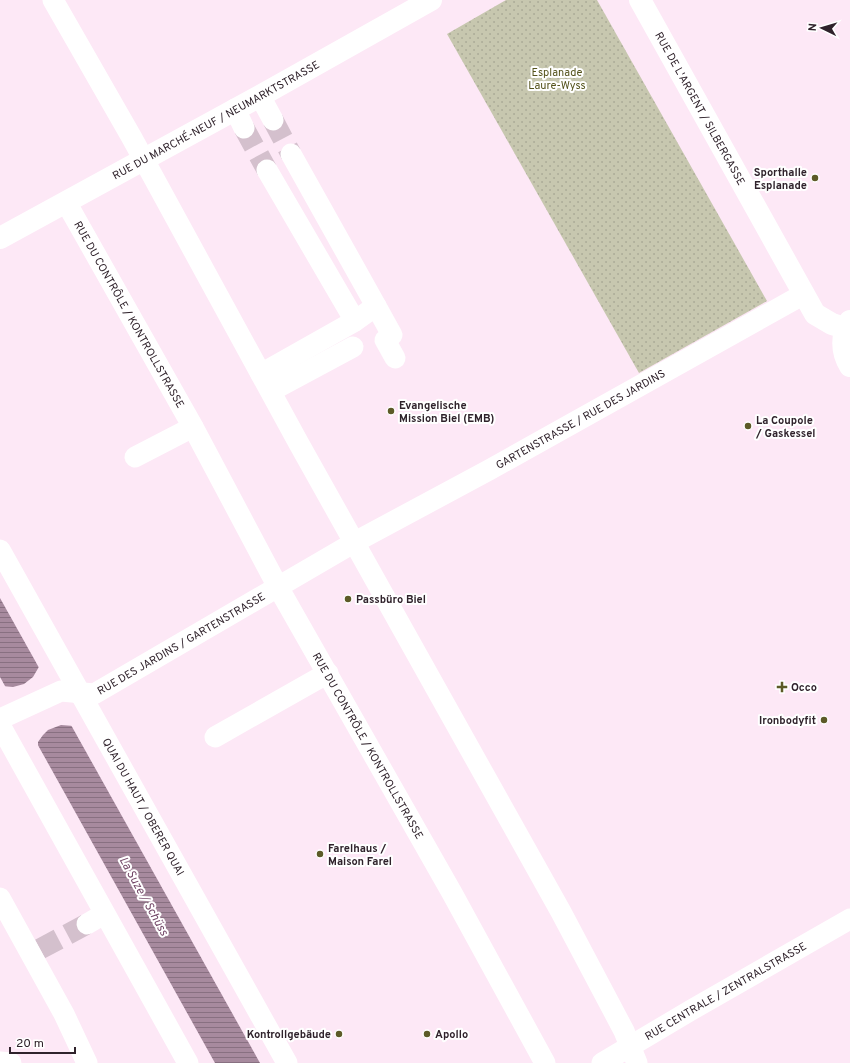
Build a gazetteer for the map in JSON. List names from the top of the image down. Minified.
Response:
{"streets":{"main road":["RUE DE L'ARGENT / SILBERGASSE","RUE DU MARCHÉ-NEUF / NEUMARKTSTRASSE"],"street":["RUE DU CONTRÔLE / KONTROLLSTRASSE","GARTENSTRASSE / RUE DES JARDINS","RUE DES JARDINS / GARTENSTRASSE","QUAI DU HAUT / OBERER QUAI","RUE CENTRALE / ZENTRALSTRASSE"]},"crossings":[["RUE DE L'ARGENT / SILBERGASSE","GARTENSTRASSE / RUE DES JARDINS"],["RUE DU MARCHÉ-NEUF / NEUMARKTSTRASSE","RUE DU CONTRÔLE / KONTROLLSTRASSE"],["RUE DU CONTRÔLE / KONTROLLSTRASSE","RUE DES JARDINS / GARTENSTRASSE"],["GARTENSTRASSE / RUE DES JARDINS","RUE DES JARDINS / GARTENSTRASSE"],["RUE DES JARDINS / GARTENSTRASSE","QUAI DU HAUT / OBERER QUAI"]],"water":["La Suze / Schüss"],"parks":["Esplanade Laure-Wyss"],"places":{"other":["Sporthalle Esplanade","Evangelische Mission Biel (EMB)","La Coupole / Gaskessel","Passbüro Biel","Ironbodyfit","Farelhaus / Maison Farel","Kontrollgebäude","Apollo"],"health":["Occo"]},"scale_bar":"20 m","north":"left"}
